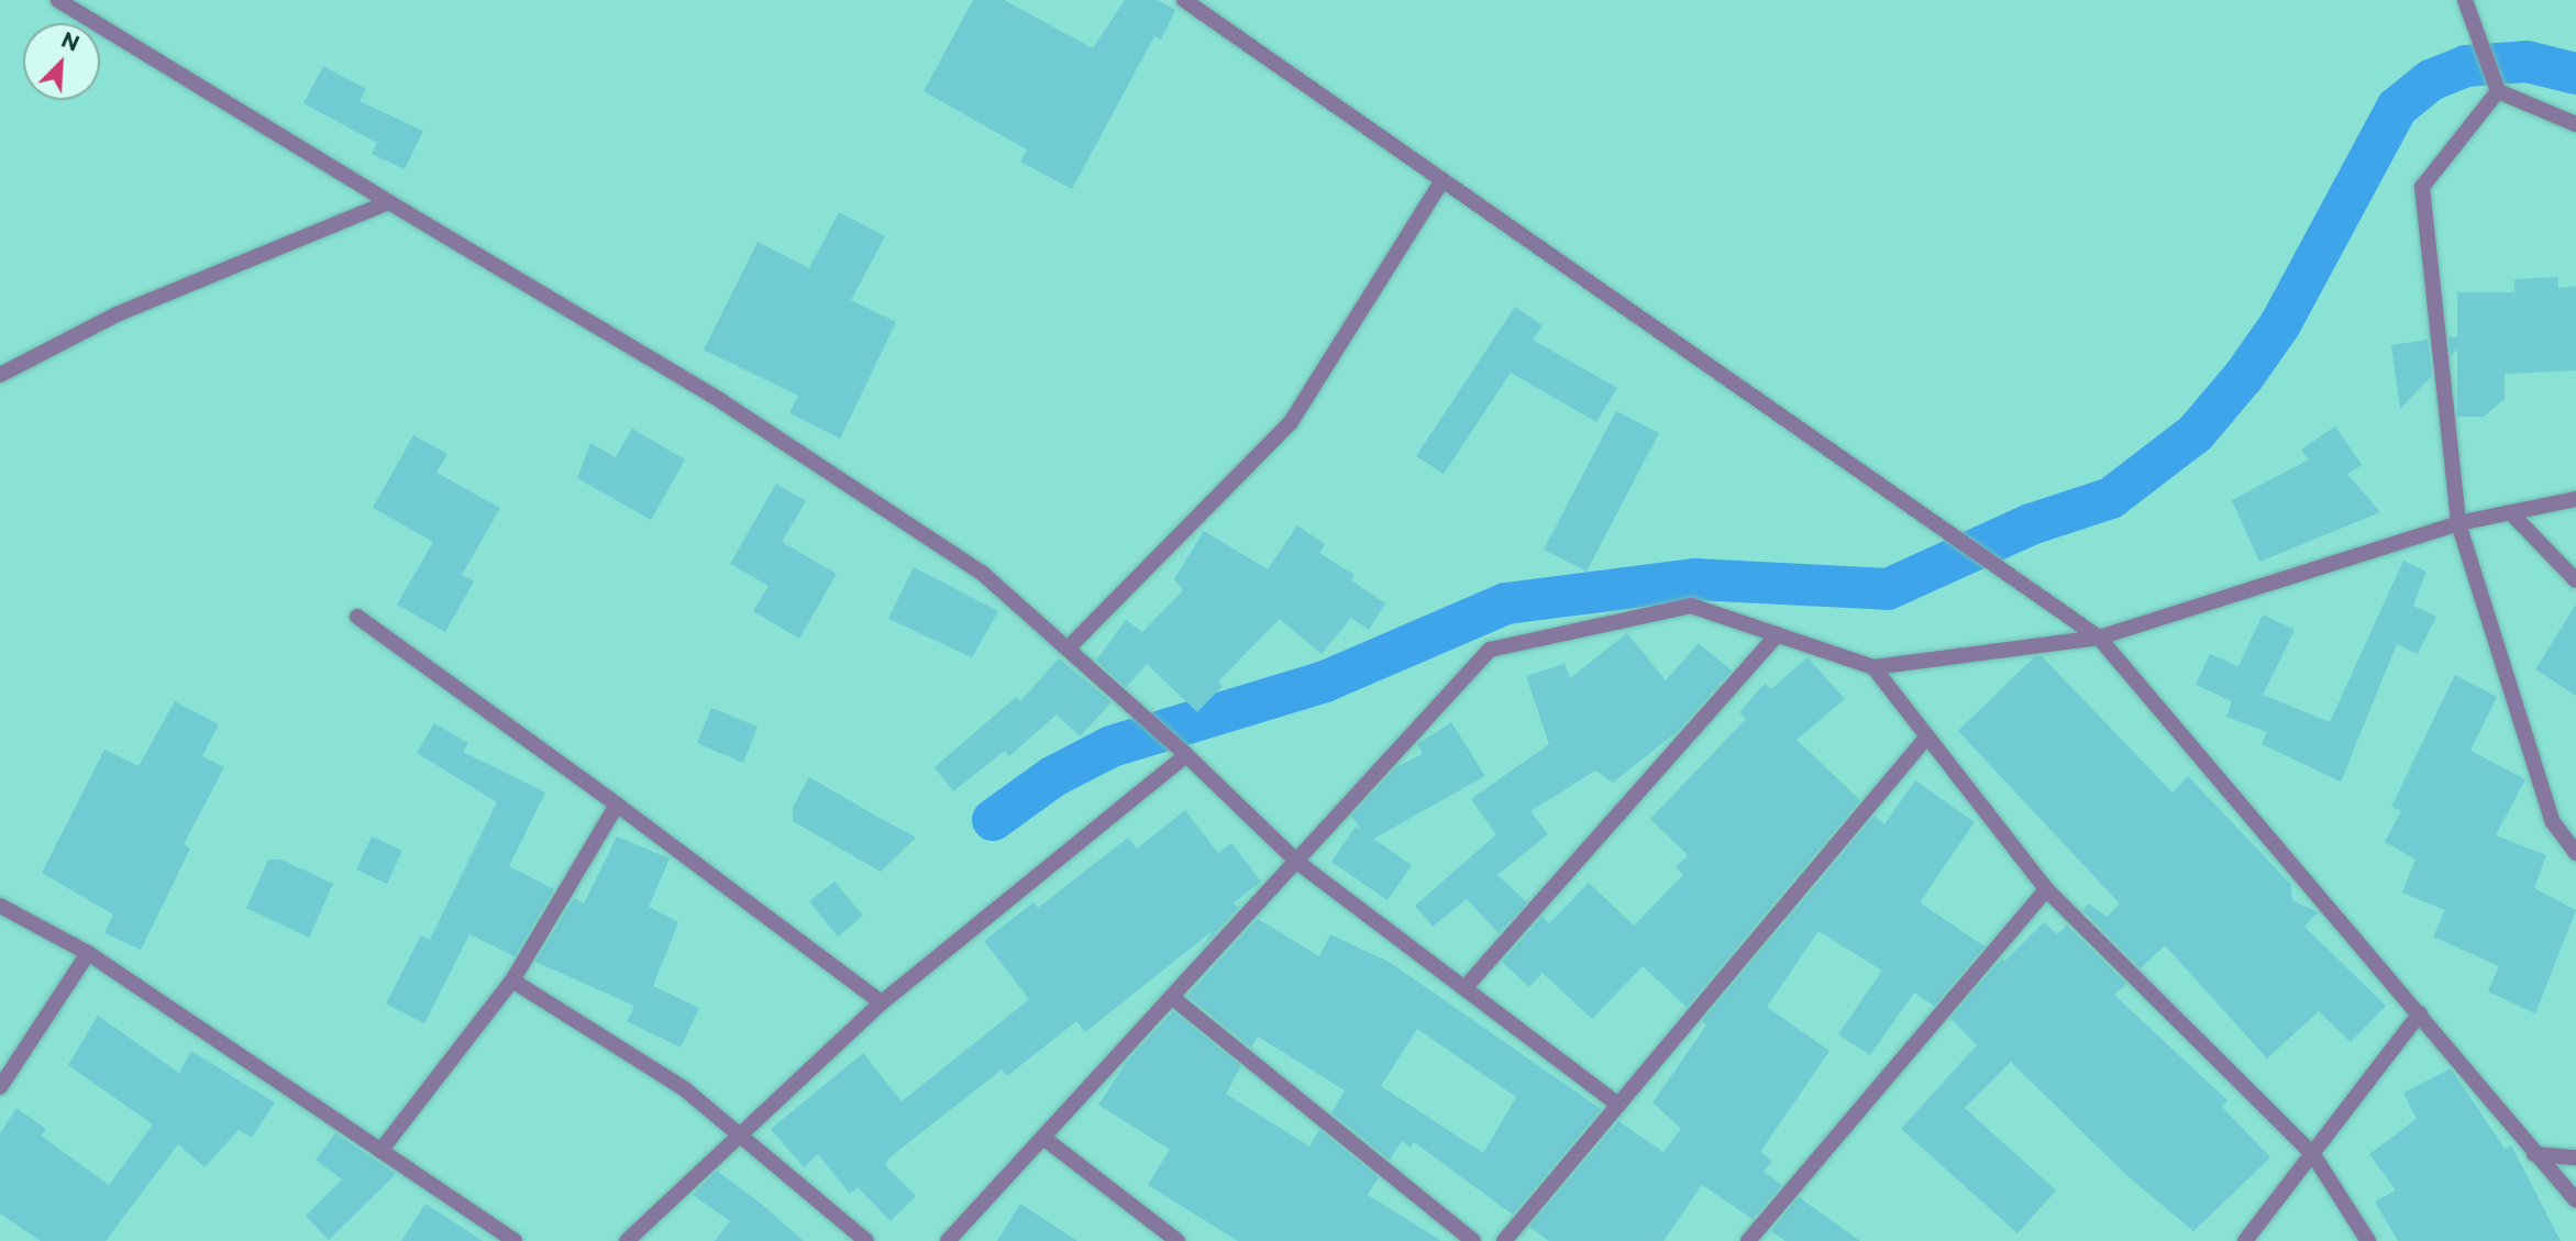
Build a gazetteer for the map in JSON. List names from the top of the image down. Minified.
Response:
{"north":"top right"}
